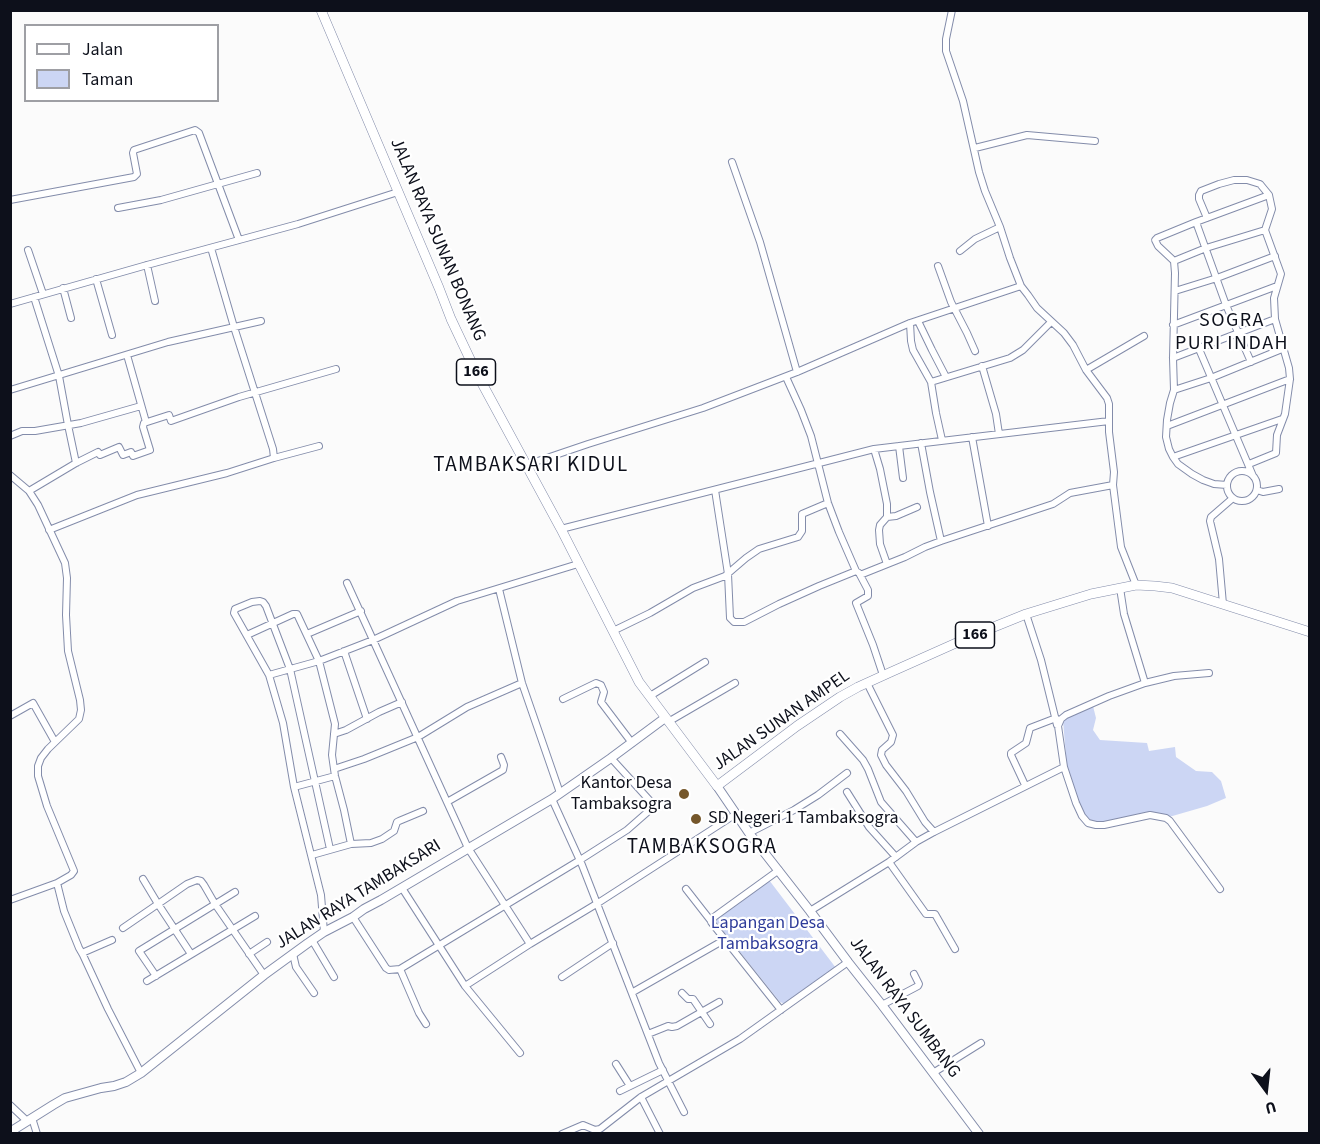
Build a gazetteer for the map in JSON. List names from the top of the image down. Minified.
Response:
{"streets":{"main road":["JALAN RAYA SUNAN BONANG","166","JALAN SUNAN AMPEL"],"street":["JALAN RAYA TAMBAKSARI","JALAN RAYA SUMBANG"]},"crossings":[["JALAN RAYA SUNAN BONANG","JALAN SUNAN AMPEL"],["JALAN RAYA SUNAN BONANG","JALAN RAYA TAMBAKSARI"],["JALAN RAYA SUNAN BONANG","JALAN RAYA SUMBANG"],["JALAN SUNAN AMPEL","JALAN RAYA SUMBANG"]],"districts":["SOGRA PURI INDAH","TAMBAKSARI KIDUL","TAMBAKSOGRA"],"parks":["Lapangan Desa Tambaksogra"],"places":["Kantor Desa Tambaksogra","SD Negeri 1 Tambaksogra"],"legend":["Jalan","Taman"],"north":"bottom"}
